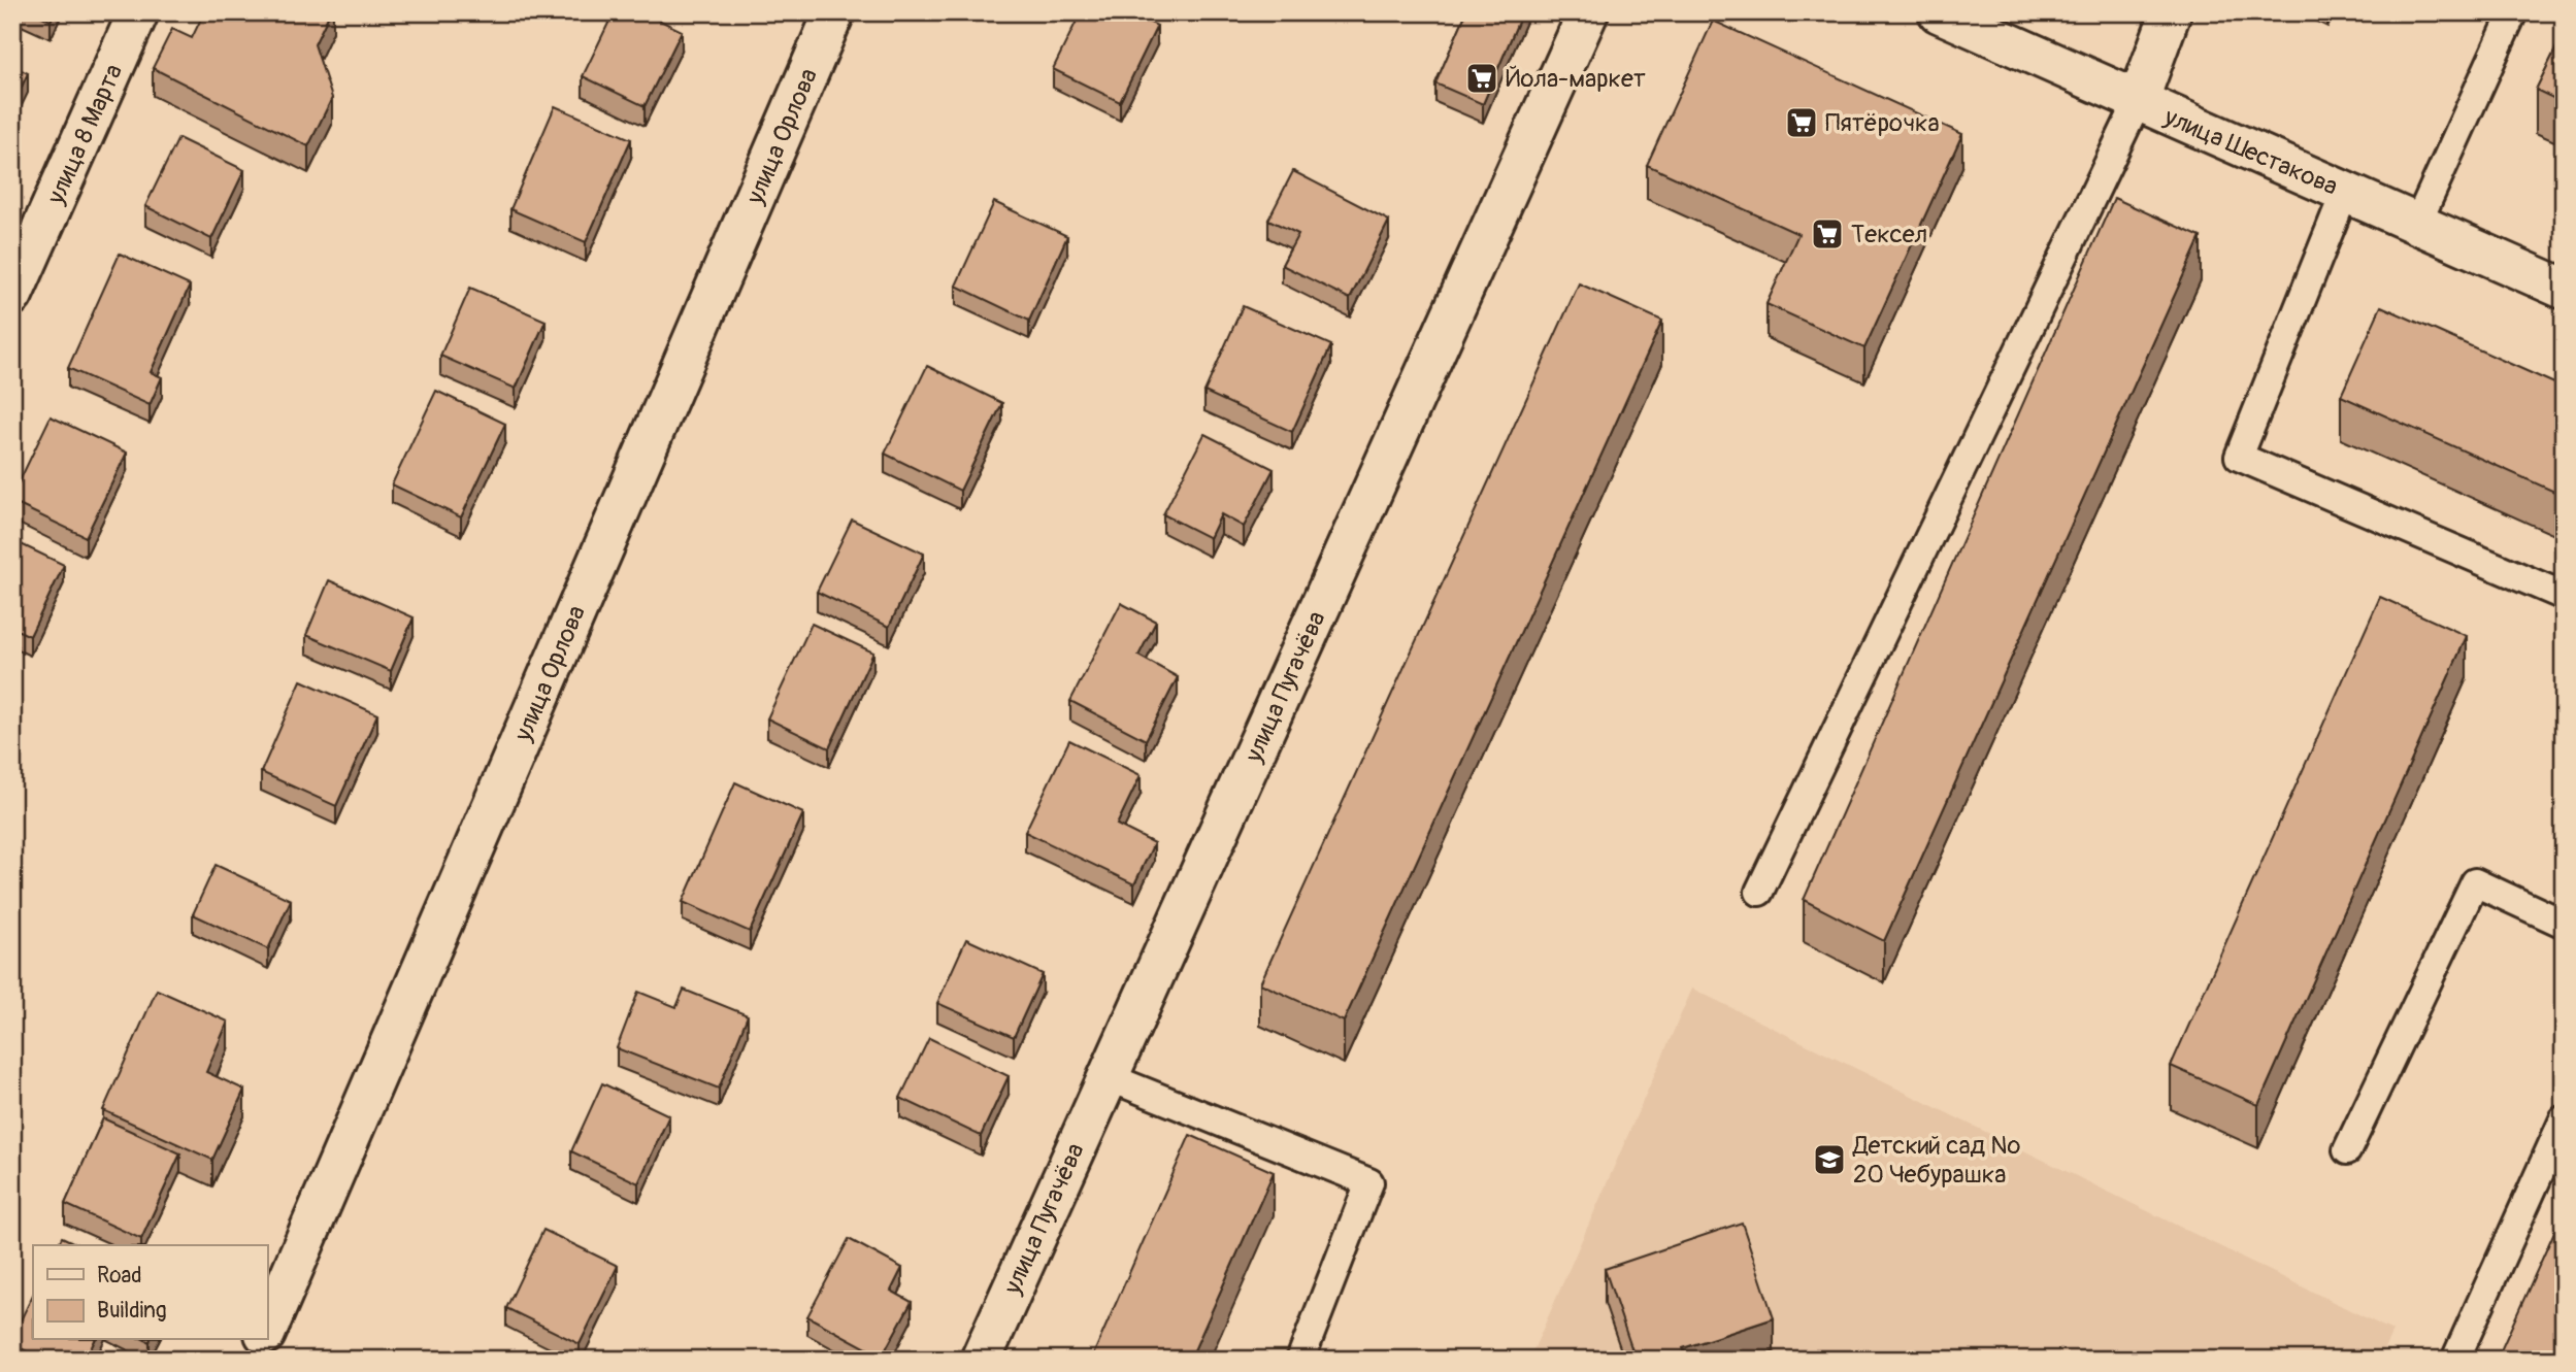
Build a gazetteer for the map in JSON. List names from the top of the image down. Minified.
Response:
{"streets":{"street":["улица 8 Марта","улица Орлова","улица Шестакова","улица Пугачёва"]},"places":{"supermarket":["Йола-маркет","Пятёрочка","Тексел"],"school or university":["Детский сад № 20 Чебурашка"]},"legend":["Road","Building"]}
